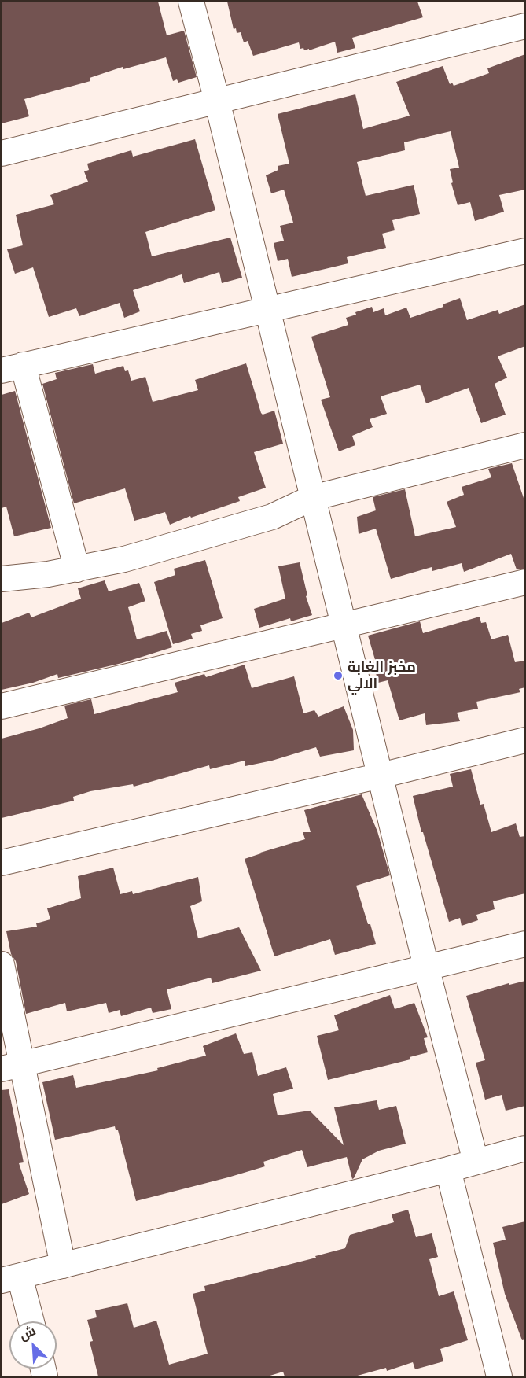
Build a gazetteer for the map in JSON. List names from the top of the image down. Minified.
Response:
{"places":["مخبز الغابة الالي"],"north":"top left"}
